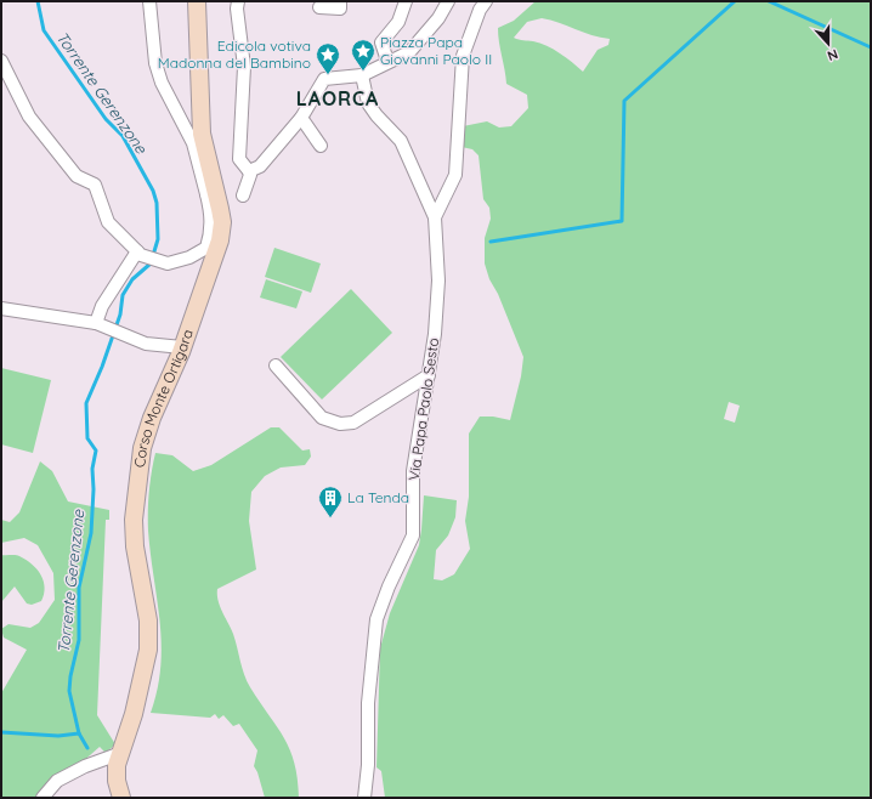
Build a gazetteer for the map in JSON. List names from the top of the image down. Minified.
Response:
{"streets":{"main road":["Corso Monte Ortigara"],"street":["Via Papa Paolo Sesto"]},"districts":["LAORCA"],"water":["Torrente Gerenzone"],"places":{"place":["Piazza Papa Giovanni Paolo II","Edicola votiva Madonna del Bambino"],"building":["La Tenda"]},"north":"bottom"}
